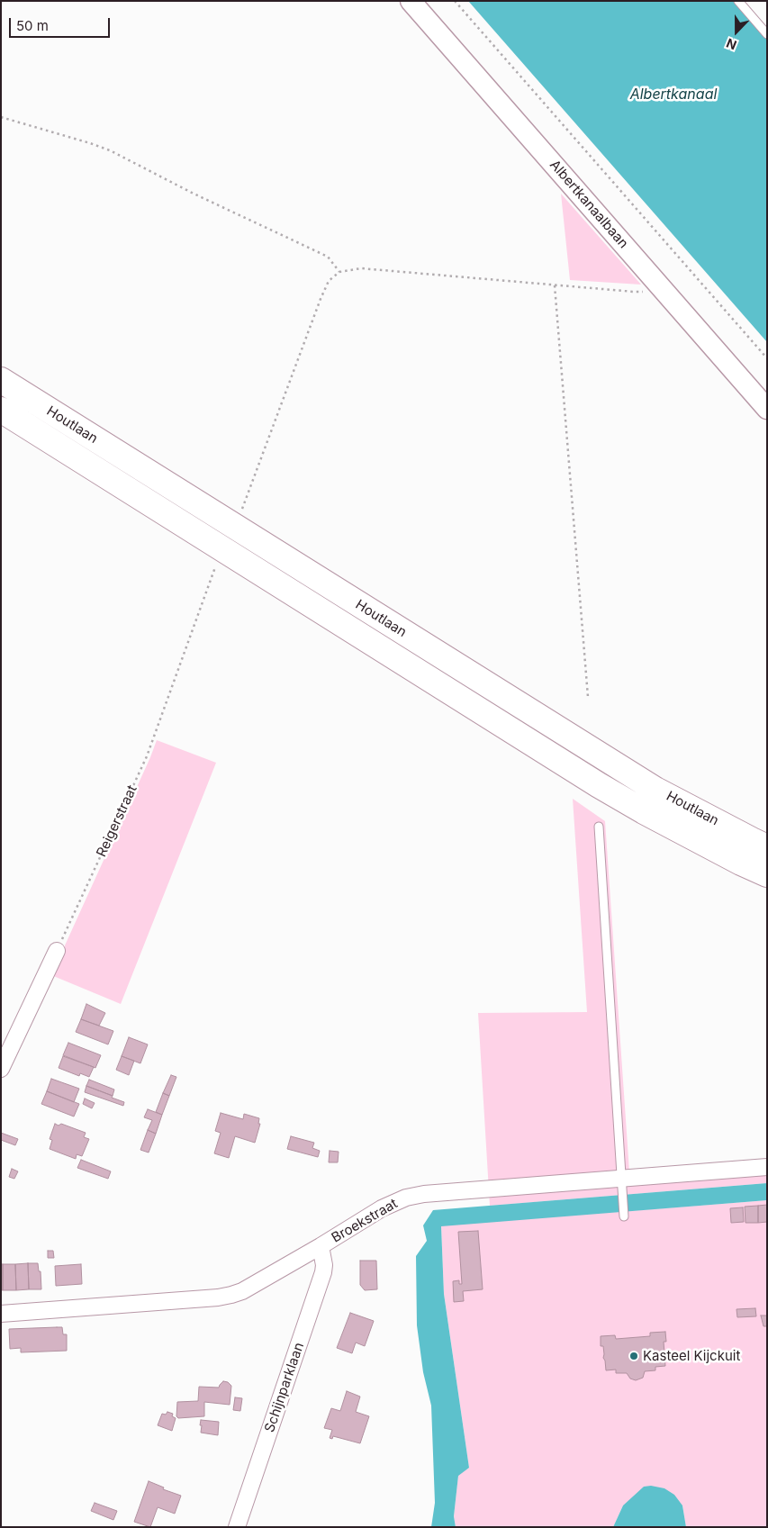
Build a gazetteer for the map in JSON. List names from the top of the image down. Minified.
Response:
{"streets":{"main road":["Houtlaan"],"street":["Albertkanaalbaan","Broekstraat","Schijnparklaan"],"path":["Reigerstraat"]},"crossings":[["Broekstraat","Schijnparklaan"]],"water":["Albertkanaal"],"places":["Kasteel Kijckuit"],"scale_bar":"50 m","north":"bottom"}
